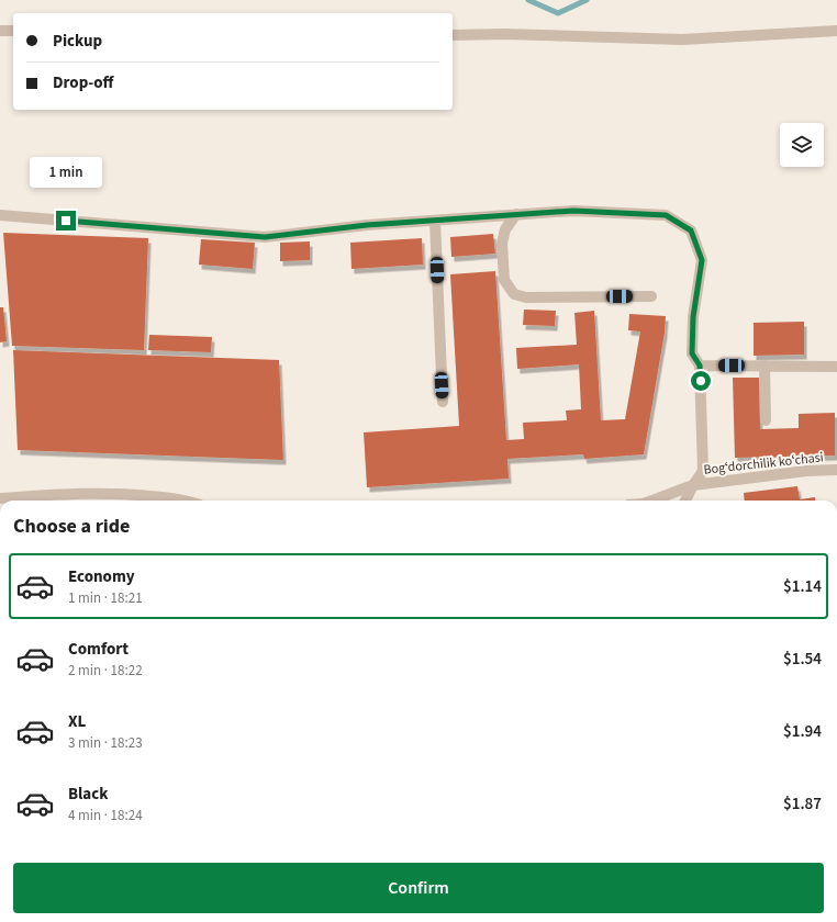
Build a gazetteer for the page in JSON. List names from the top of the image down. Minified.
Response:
{"streets":{"lane":["Bogʻdorchilik koʻchasi"]},"page":{"banner":["Pickup","Drop-off"],"bubble":"1 min","heading":"Choose a ride","list":[{"name":"Economy","note":"1 min · 18:21","value":"$1.14"},{"name":"Comfort","note":"2 min · 18:22","value":"$1.54"},{"name":"XL","note":"3 min · 18:23","value":"$1.94"},{"name":"Black","note":"4 min · 18:24","value":"$1.87"}],"buttons":"Confirm"}}
